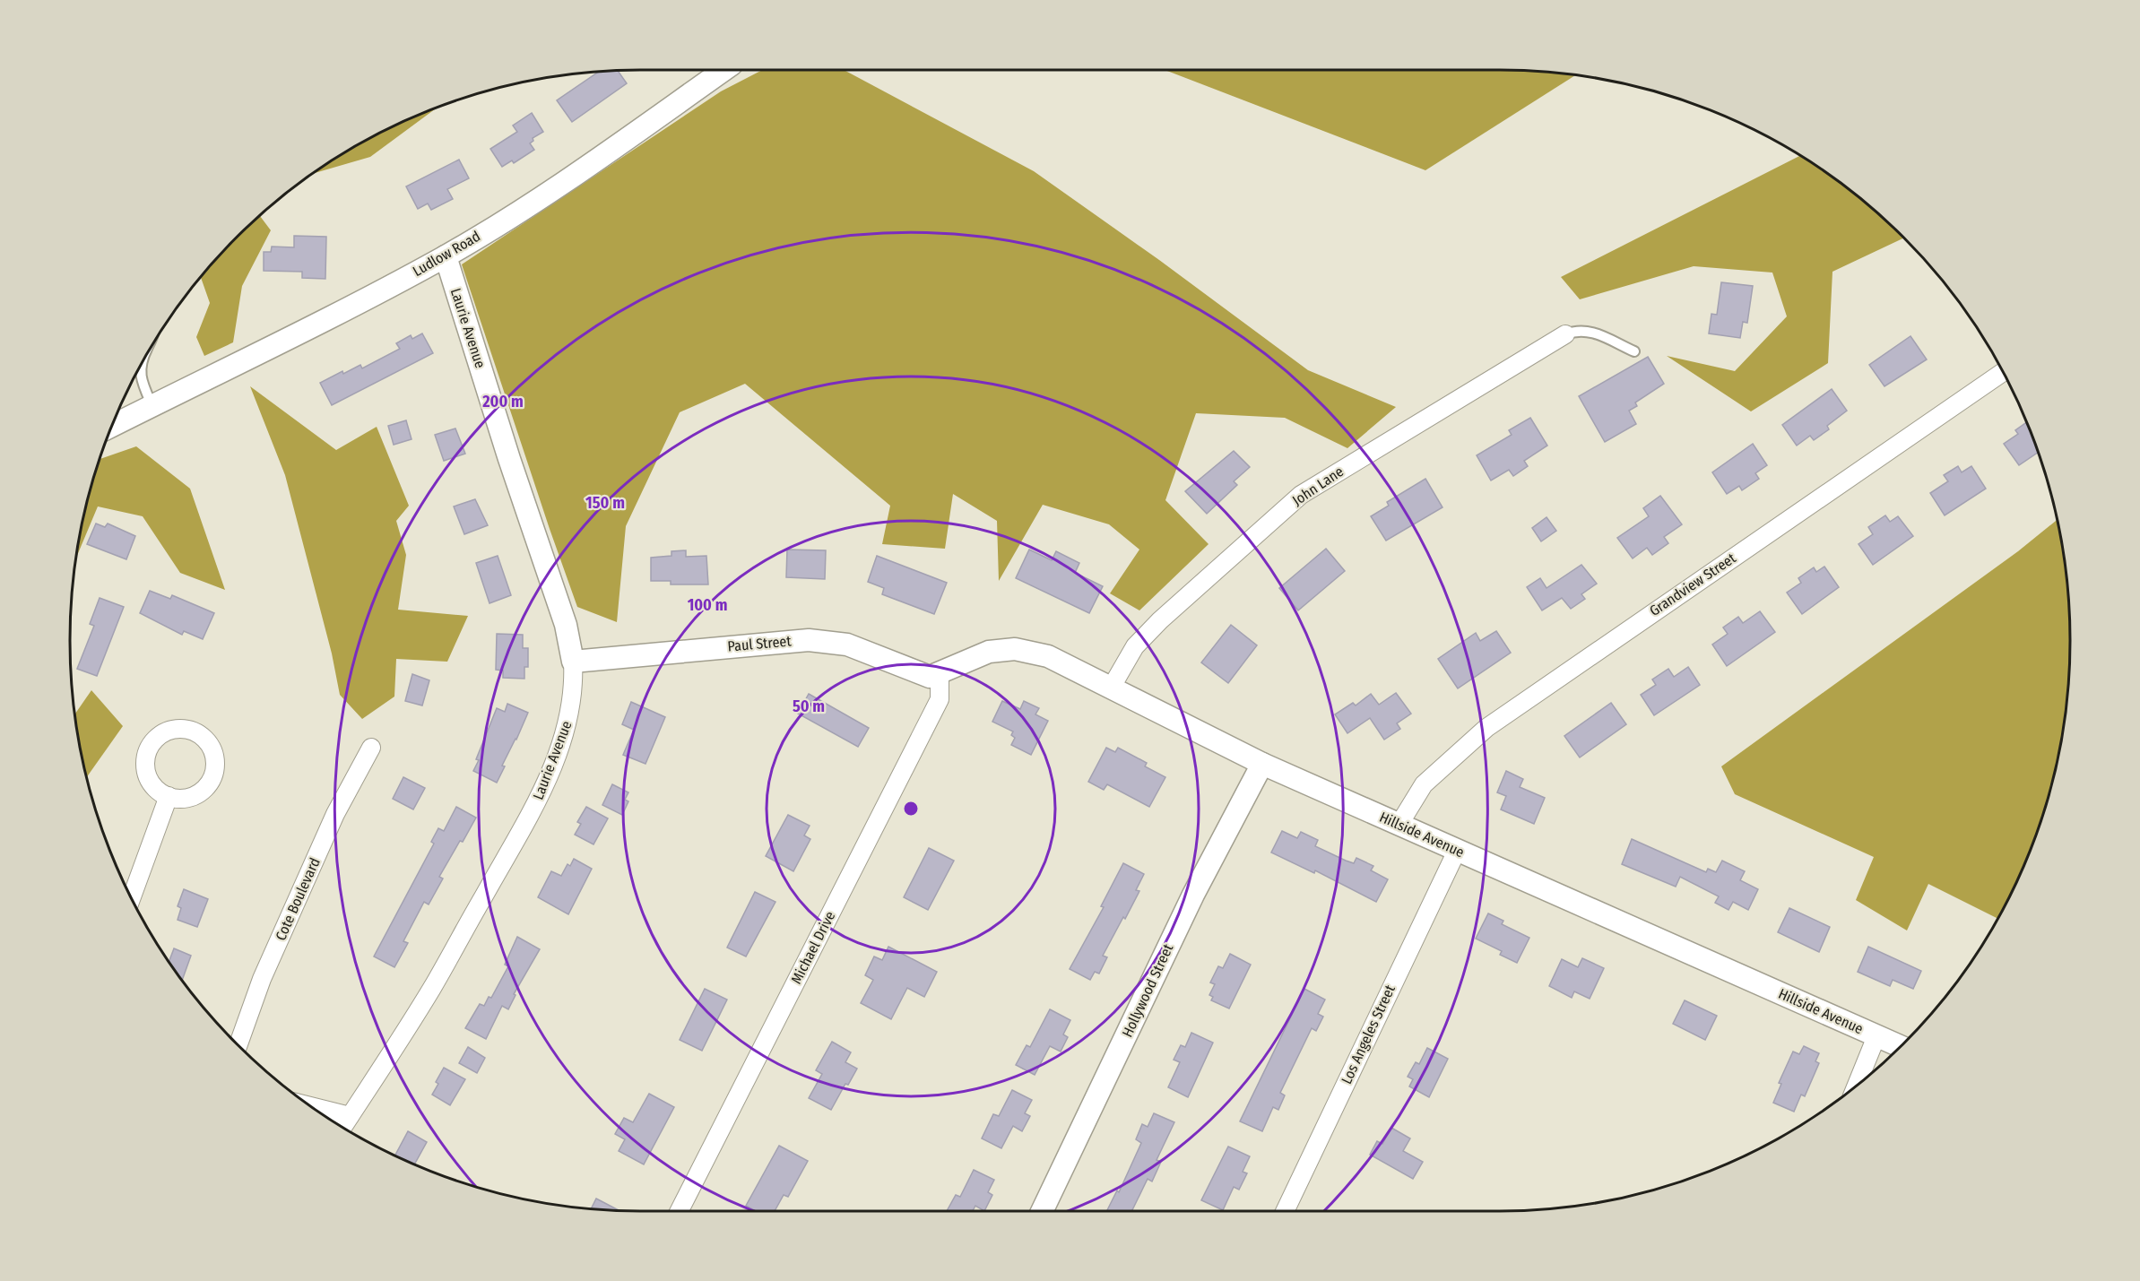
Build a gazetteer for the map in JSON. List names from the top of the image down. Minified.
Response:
{"streets":{"street":["Ludlow Road","Laurie Avenue","John Lane","Grandview Street","Paul Street","Hillside Avenue","Cote Boulevard","Michael Drive","Hollywood Street","Los Angeles Street"]},"crossings":[["Ludlow Road","Laurie Avenue"],["Laurie Avenue","Paul Street"],["John Lane","Hillside Avenue"],["Grandview Street","Hillside Avenue"],["Paul Street","Hillside Avenue"],["Paul Street","Michael Drive"],["Hillside Avenue","Michael Drive"],["Hillside Avenue","Hollywood Street"],["Hillside Avenue","Los Angeles Street"]],"rings":["200 m","150 m","100 m","50 m"]}
